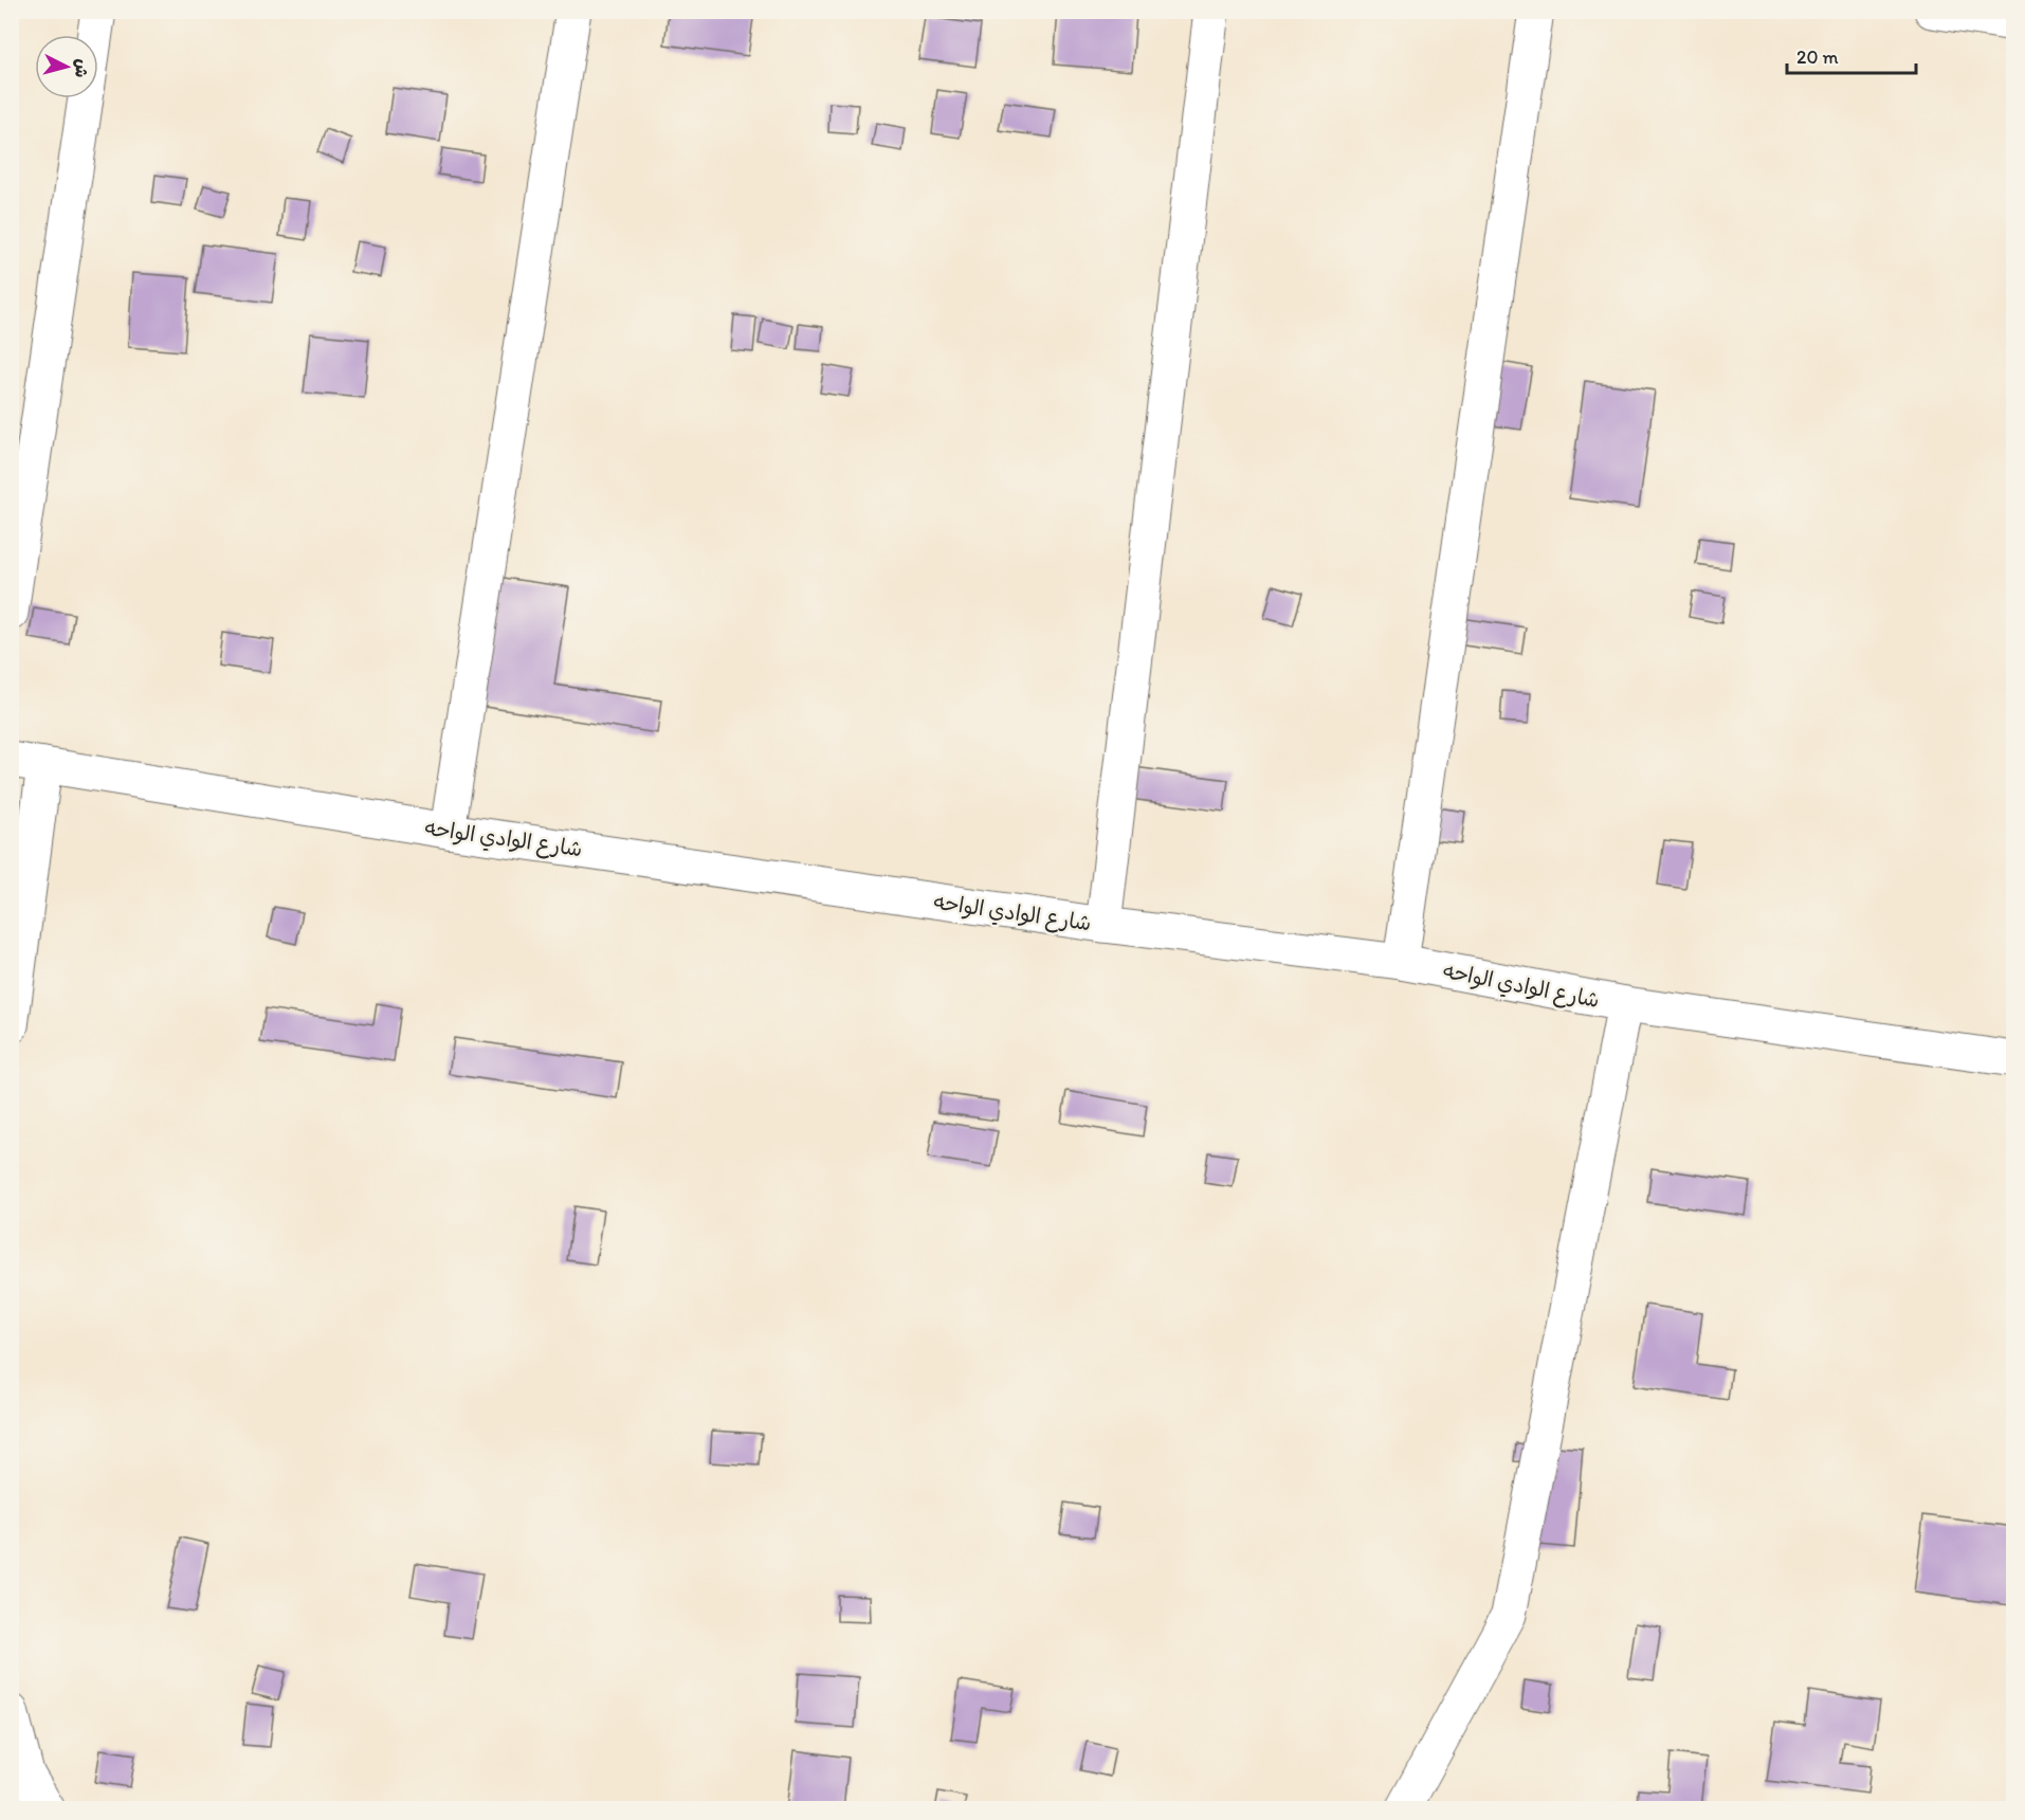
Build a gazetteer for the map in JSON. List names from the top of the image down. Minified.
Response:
{"streets":{"street":["شارع الوادي الواحه"]},"scale_bar":"20 m","north":"right"}
